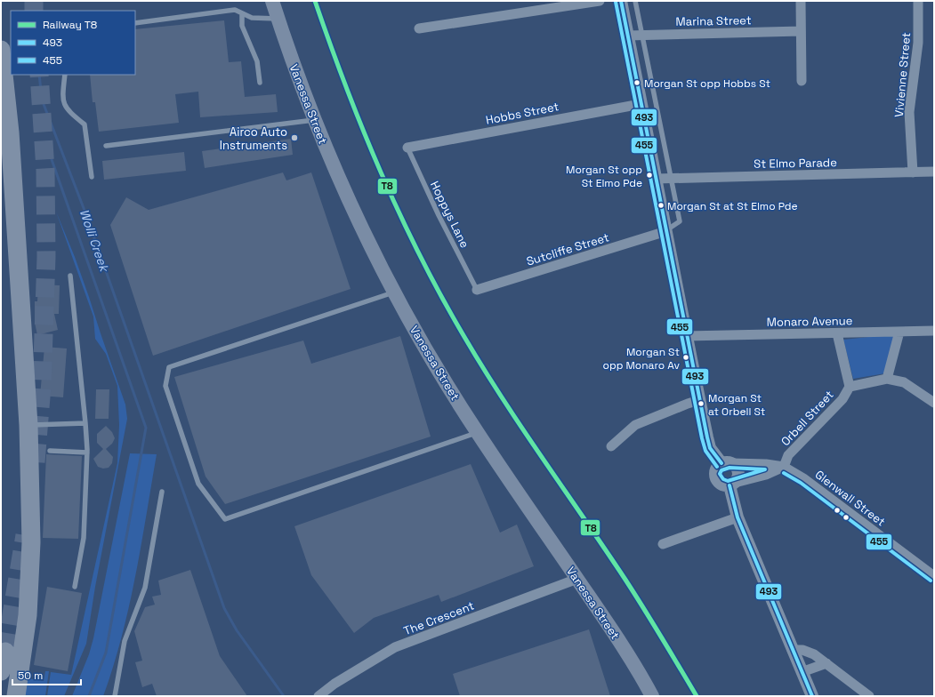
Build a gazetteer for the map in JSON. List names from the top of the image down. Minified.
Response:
{"streets":{"main road":["Vanessa Street"],"street":["Marina Street","Vivienne Street","Hobbs Street","St Elmo Parade","Sutcliffe Street","Monaro Avenue","Orbell Street","Glenwall Street","The Crescent"],"lane":["Hoppys Lane"]},"crossings":[["Vivienne Street","St Elmo Parade"],["Vanessa Street","The Crescent"],["Hobbs Street","Hoppys Lane"],["Hoppys Lane","Sutcliffe Street"],["Monaro Avenue","Orbell Street"],["Orbell Street","Glenwall Street"]],"water":["Wolli Creek"],"places":["Morgan St opp Hobbs St","Airco Auto Instruments","Morgan St opp St Elmo Pde","Morgan St at St Elmo Pde","Morgan St opp Monaro Av","Morgan St at Orbell St"],"lines":["rail line T8","transit line 493","transit line 455"],"legend":["Railway T8","493","455"],"scale_bar":"50 m"}
